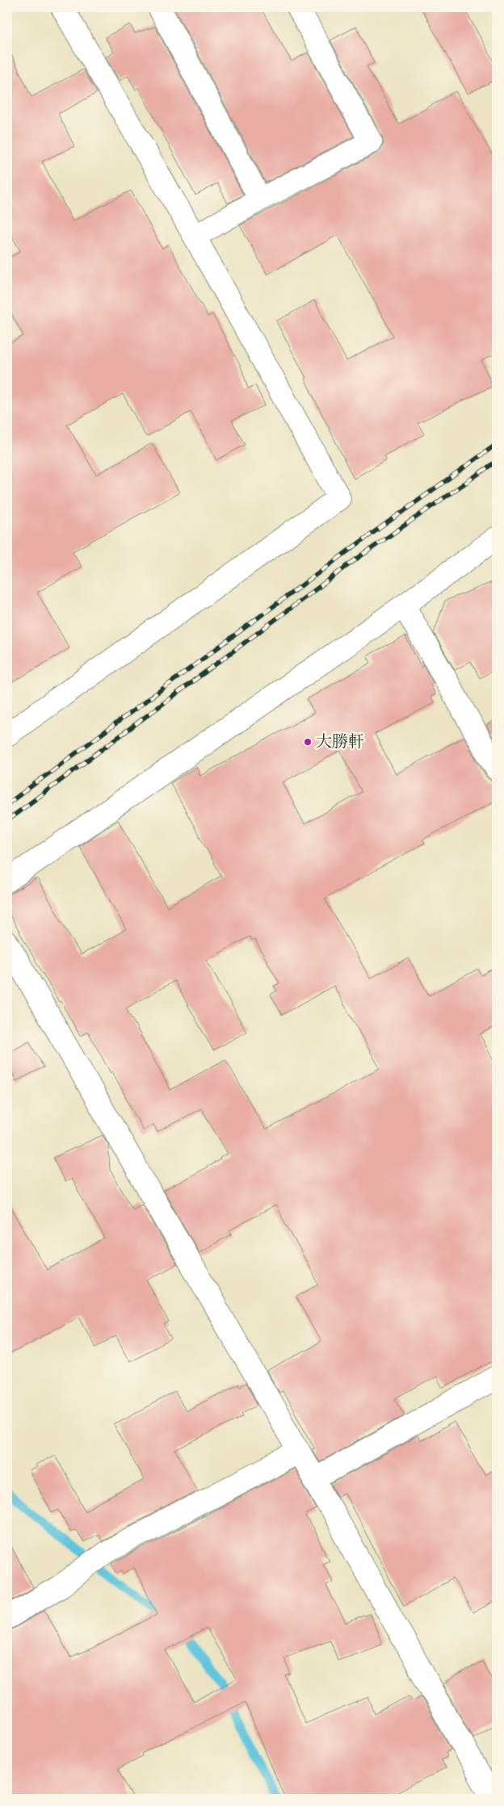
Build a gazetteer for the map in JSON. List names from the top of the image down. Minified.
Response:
{"places":["大勝軒"]}
